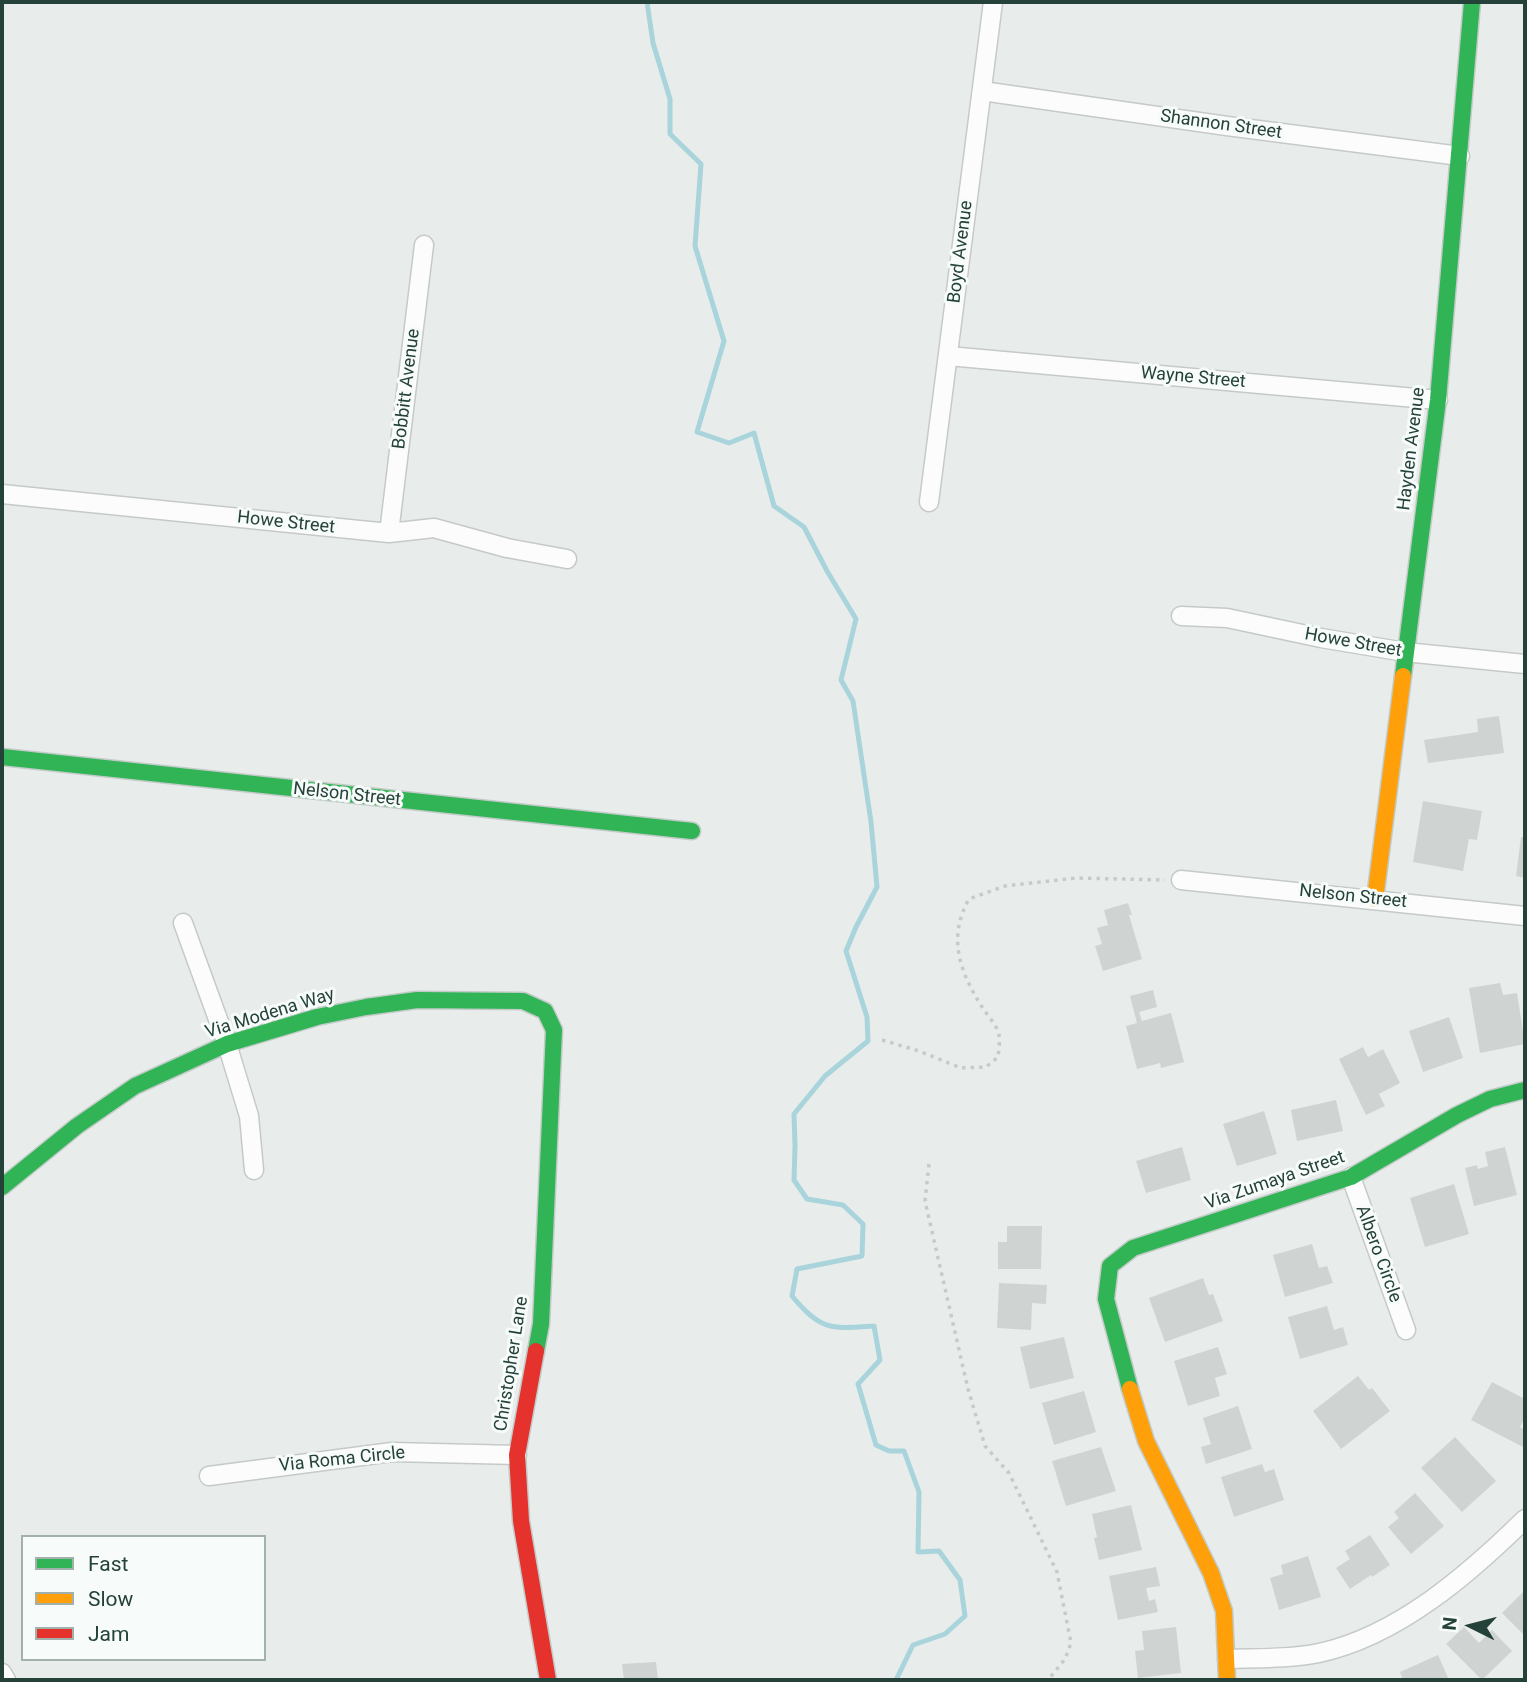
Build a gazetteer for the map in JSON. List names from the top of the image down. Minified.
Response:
{"streets":{"street":["Shannon Street","Boyd Avenue","Wayne Street","Bobbitt Avenue","Hayden Avenue","Howe Street","Nelson Street","Via Modena Way","Via Zumaya Street","Albero Circle","Christopher Lane","Via Roma Circle"]},"crossings":[["Shannon Street","Boyd Avenue"],["Shannon Street","Hayden Avenue"],["Boyd Avenue","Wayne Street"],["Wayne Street","Hayden Avenue"],["Bobbitt Avenue","Howe Street"],["Hayden Avenue","Howe Street"],["Hayden Avenue","Nelson Street"],["Via Modena Way","Christopher Lane"],["Via Zumaya Street","Albero Circle"],["Christopher Lane","Via Roma Circle"]],"legend":["Fast","Slow","Jam"],"north":"left"}
